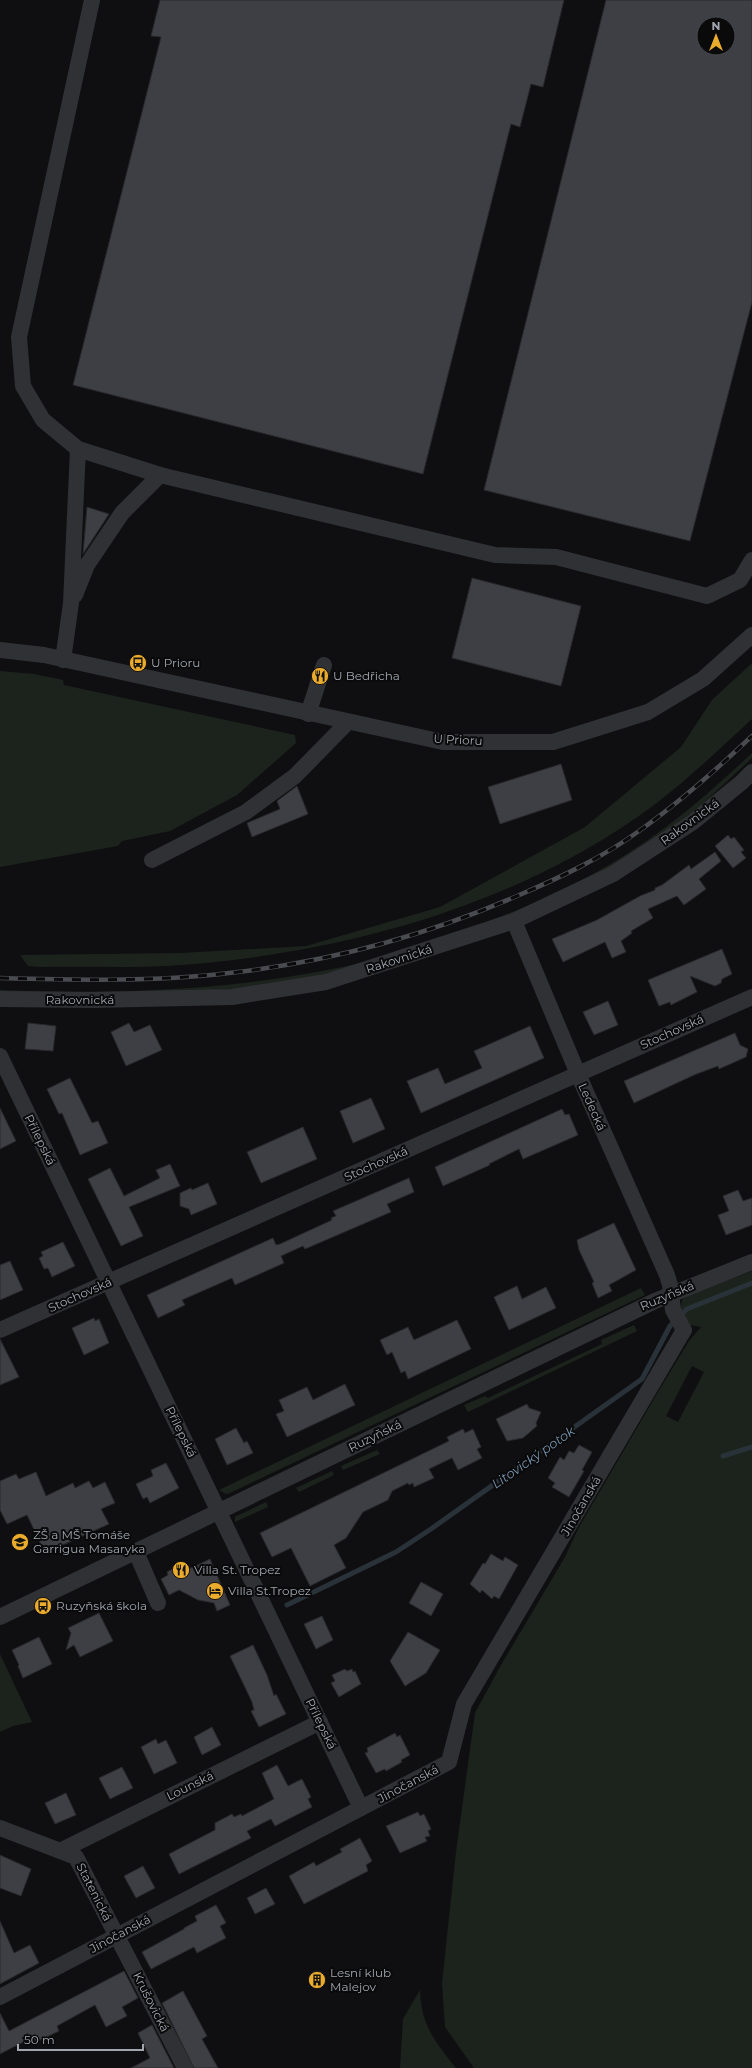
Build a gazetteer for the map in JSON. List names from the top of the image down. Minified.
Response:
{"streets":{"street":["U Prioru","Rakovnická","Stochovská","Ledecká","Přílepská","Ruzyňská","Jinočanská","Lounská","Statenická","Krušovická"]},"crossings":[["Rakovnická","Ledecká"],["Stochovská","Ledecká"],["Stochovská","Přílepská"],["Ledecká","Ruzyňská"],["Ledecká","Jinočanská"],["Přílepská","Ruzyňská"],["Přílepská","Jinočanská"],["Přílepská","Lounská"],["Ruzyňská","Jinočanská"],["Jinočanská","Statenická"],["Jinočanská","Krušovická"],["Lounská","Statenická"],["Statenická","Krušovická"]],"water":["Litovický potok"],"places":{"bus stop":["U Prioru","Ruzyňská škola"],"restaurant":["U Bedřicha","Villa St. Tropez"],"school or university":["ZŠ a MŠ Tomáše Garrigua Masaryka"],"hotel":["Villa St.Tropez"],"building":["Lesní klub Malejov"]},"scale_bar":"50 m","north":"top"}
